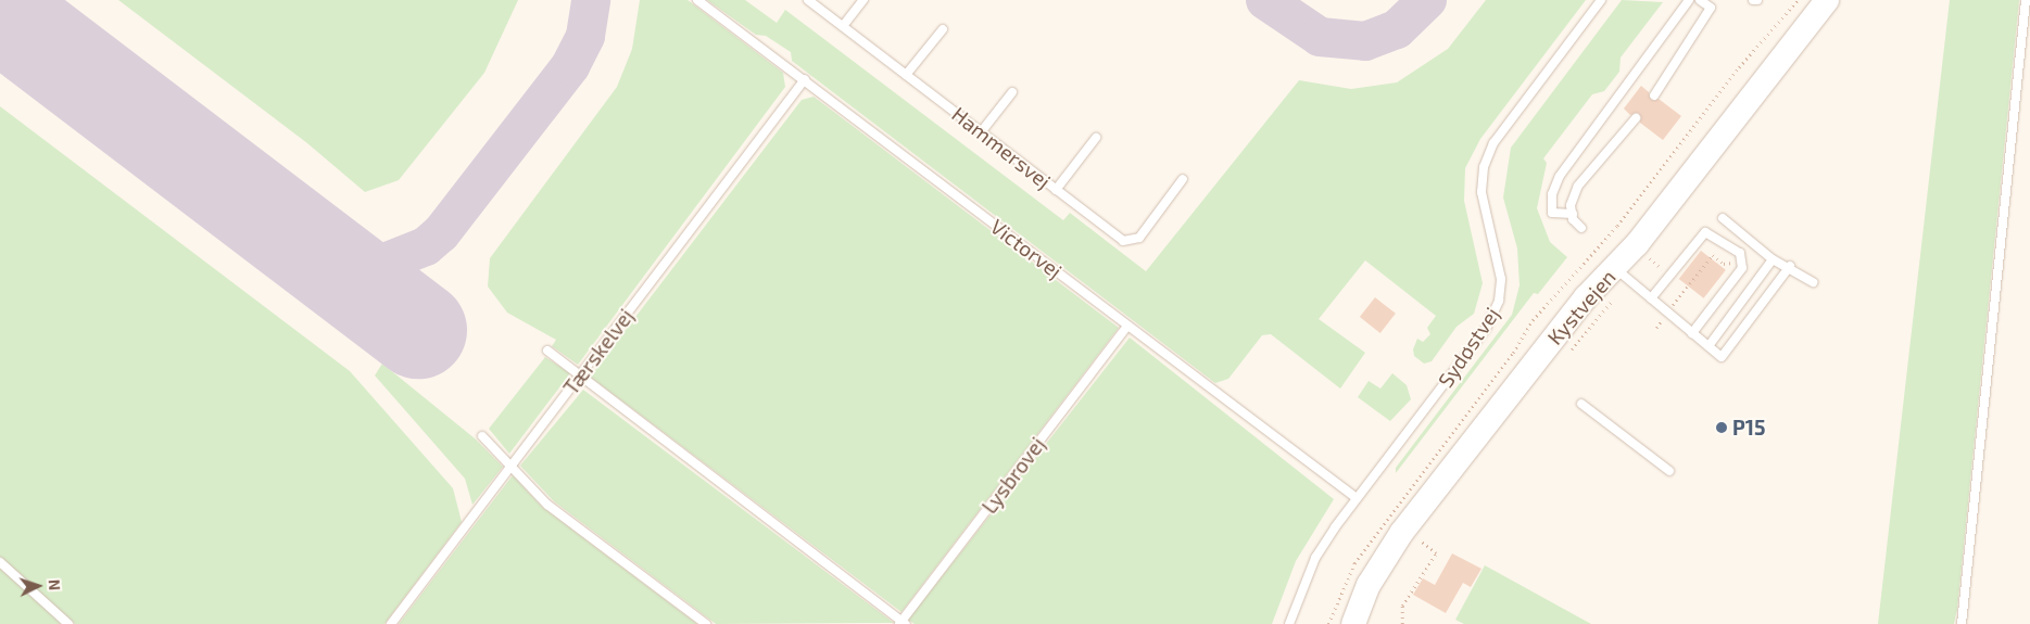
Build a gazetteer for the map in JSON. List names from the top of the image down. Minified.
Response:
{"streets":{"street":["Kystvejen"],"lane":["Hammersvej","Victorvej","Sydøstvej","Tærskelvej","Lysbrovej"]},"crossings":[["Victorvej","Sydøstvej"],["Victorvej","Tærskelvej"],["Victorvej","Lysbrovej"]],"places":["P15"],"north":"right"}
